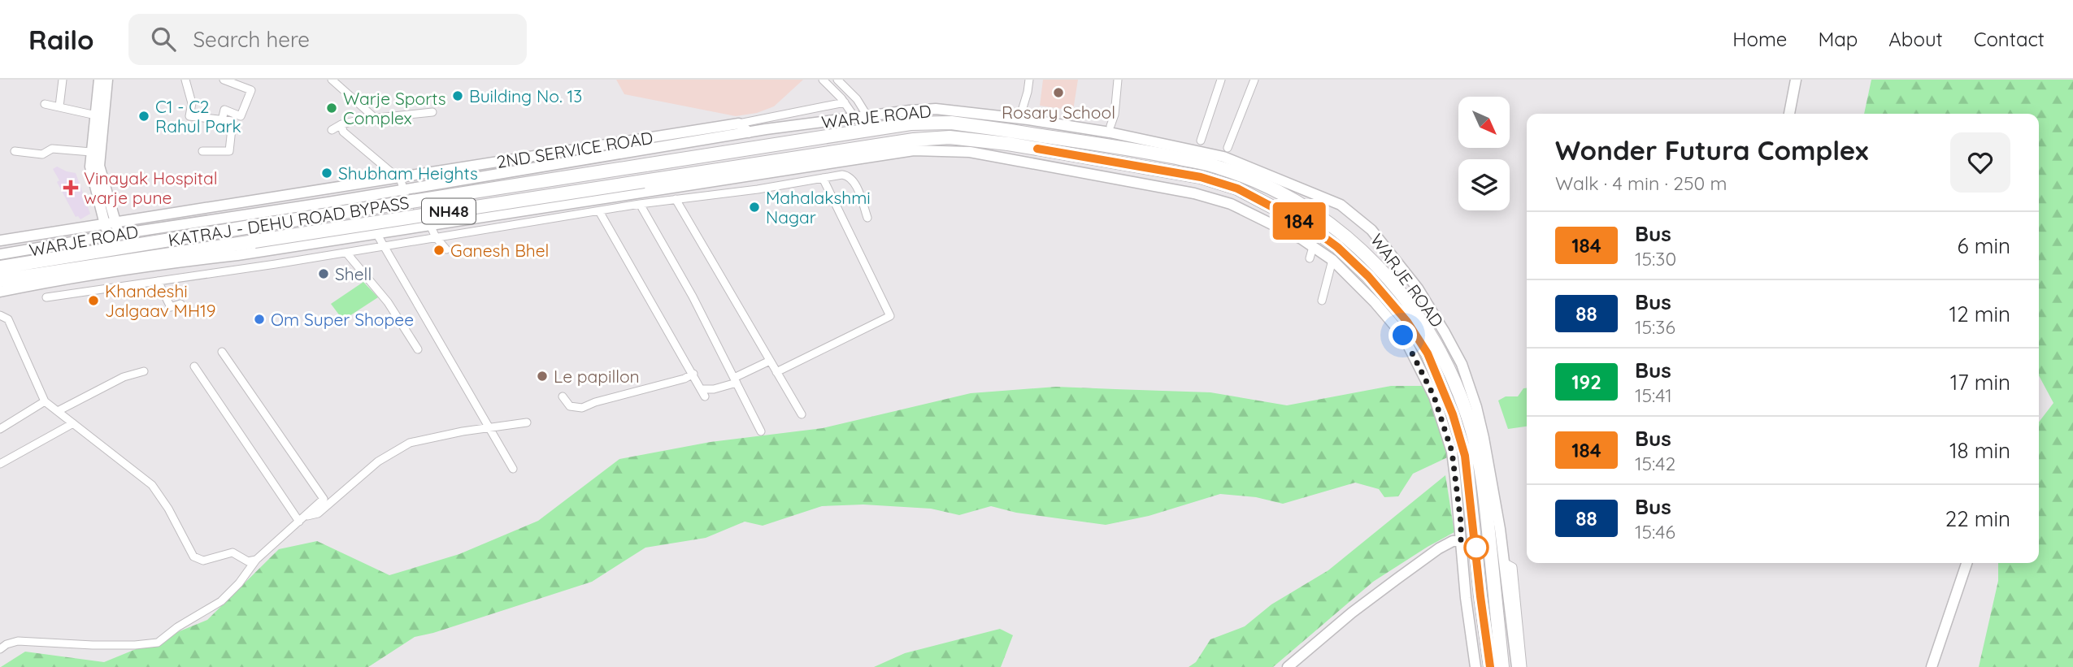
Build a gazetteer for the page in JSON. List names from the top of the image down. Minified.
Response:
{"streets":{"highway":["NH48","KATRAJ - DEHU ROAD BYPASS"],"street":["WARJE ROAD","2ND SERVICE ROAD"]},"crossings":[["WARJE ROAD","NH48"],["NH48","KATRAJ - DEHU ROAD BYPASS"]],"places":{"other":["Rosary School","Building No. 13","Warje Sports Complex","C1 - C2 Rahul Park","Shubham Heights","Mahalakshmi Nagar","Ganesh Bhel","Shell","Khandeshi Jalgaav MH19","Om Super Shopee","Le papillon"],"health":["Vinayak Hospital warje pune"]},"lines":["bus line 184"],"north":"bottom right","page":{"header":"Railo","search":"Search here","nav":["Home","Map","About","Contact"],"on_map":"184","heading":["Wonder Futura Complex","Walk · 4 min · 250 m"],"list":[{"mark":"184","name":"Bus","note":"15:30","value":"6 min"},{"mark":"88","name":"Bus","note":"15:36","value":"12 min"},{"mark":"192","name":"Bus","note":"15:41","value":"17 min"},{"mark":"184","name":"Bus","note":"15:42","value":"18 min"},{"mark":"88","name":"Bus","note":"15:46","value":"22 min"}]}}
